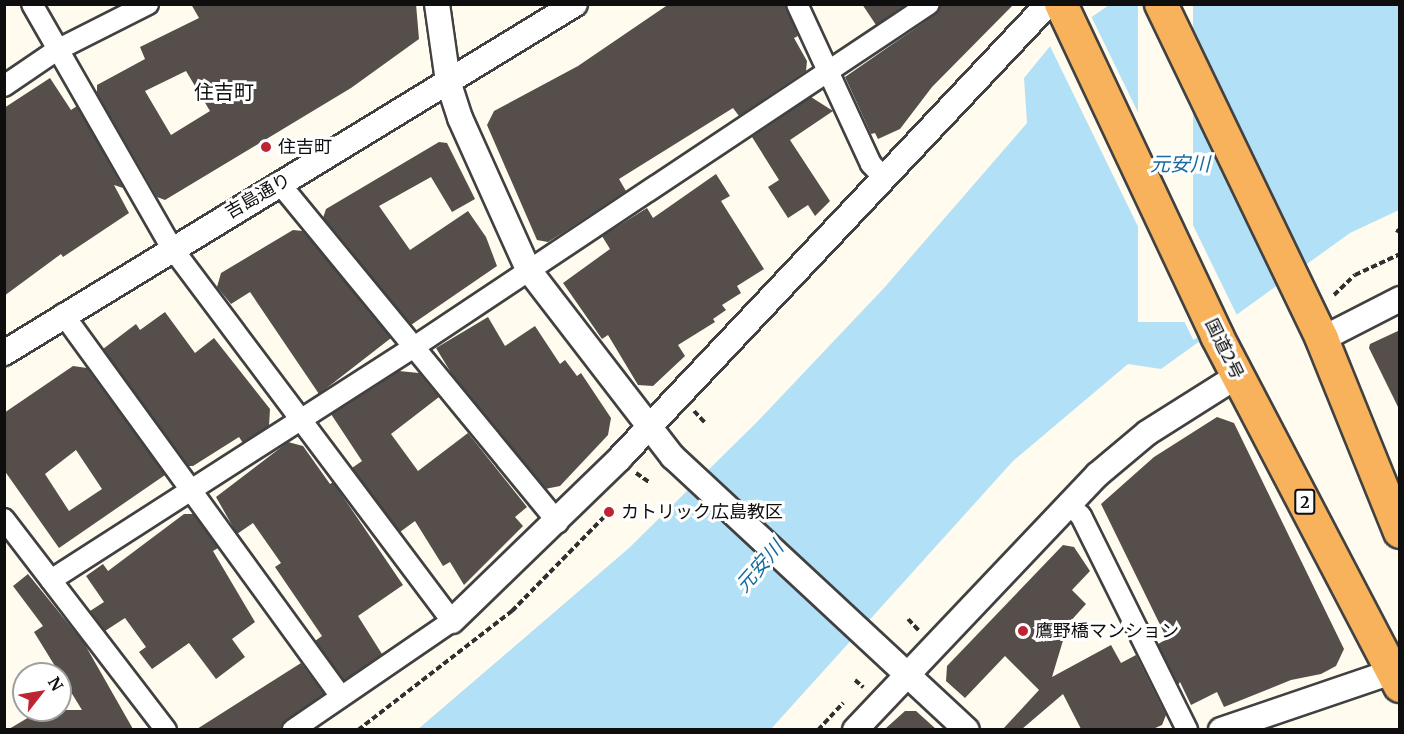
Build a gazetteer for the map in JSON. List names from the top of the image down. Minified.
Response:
{"streets":{"highway":["国道2号","2"],"street":["吉島通り"]},"districts":["住吉町"],"water":["元安川"],"places":["住吉町","カトリック広島教区","鷹野橋マンション"],"north":"top right"}
